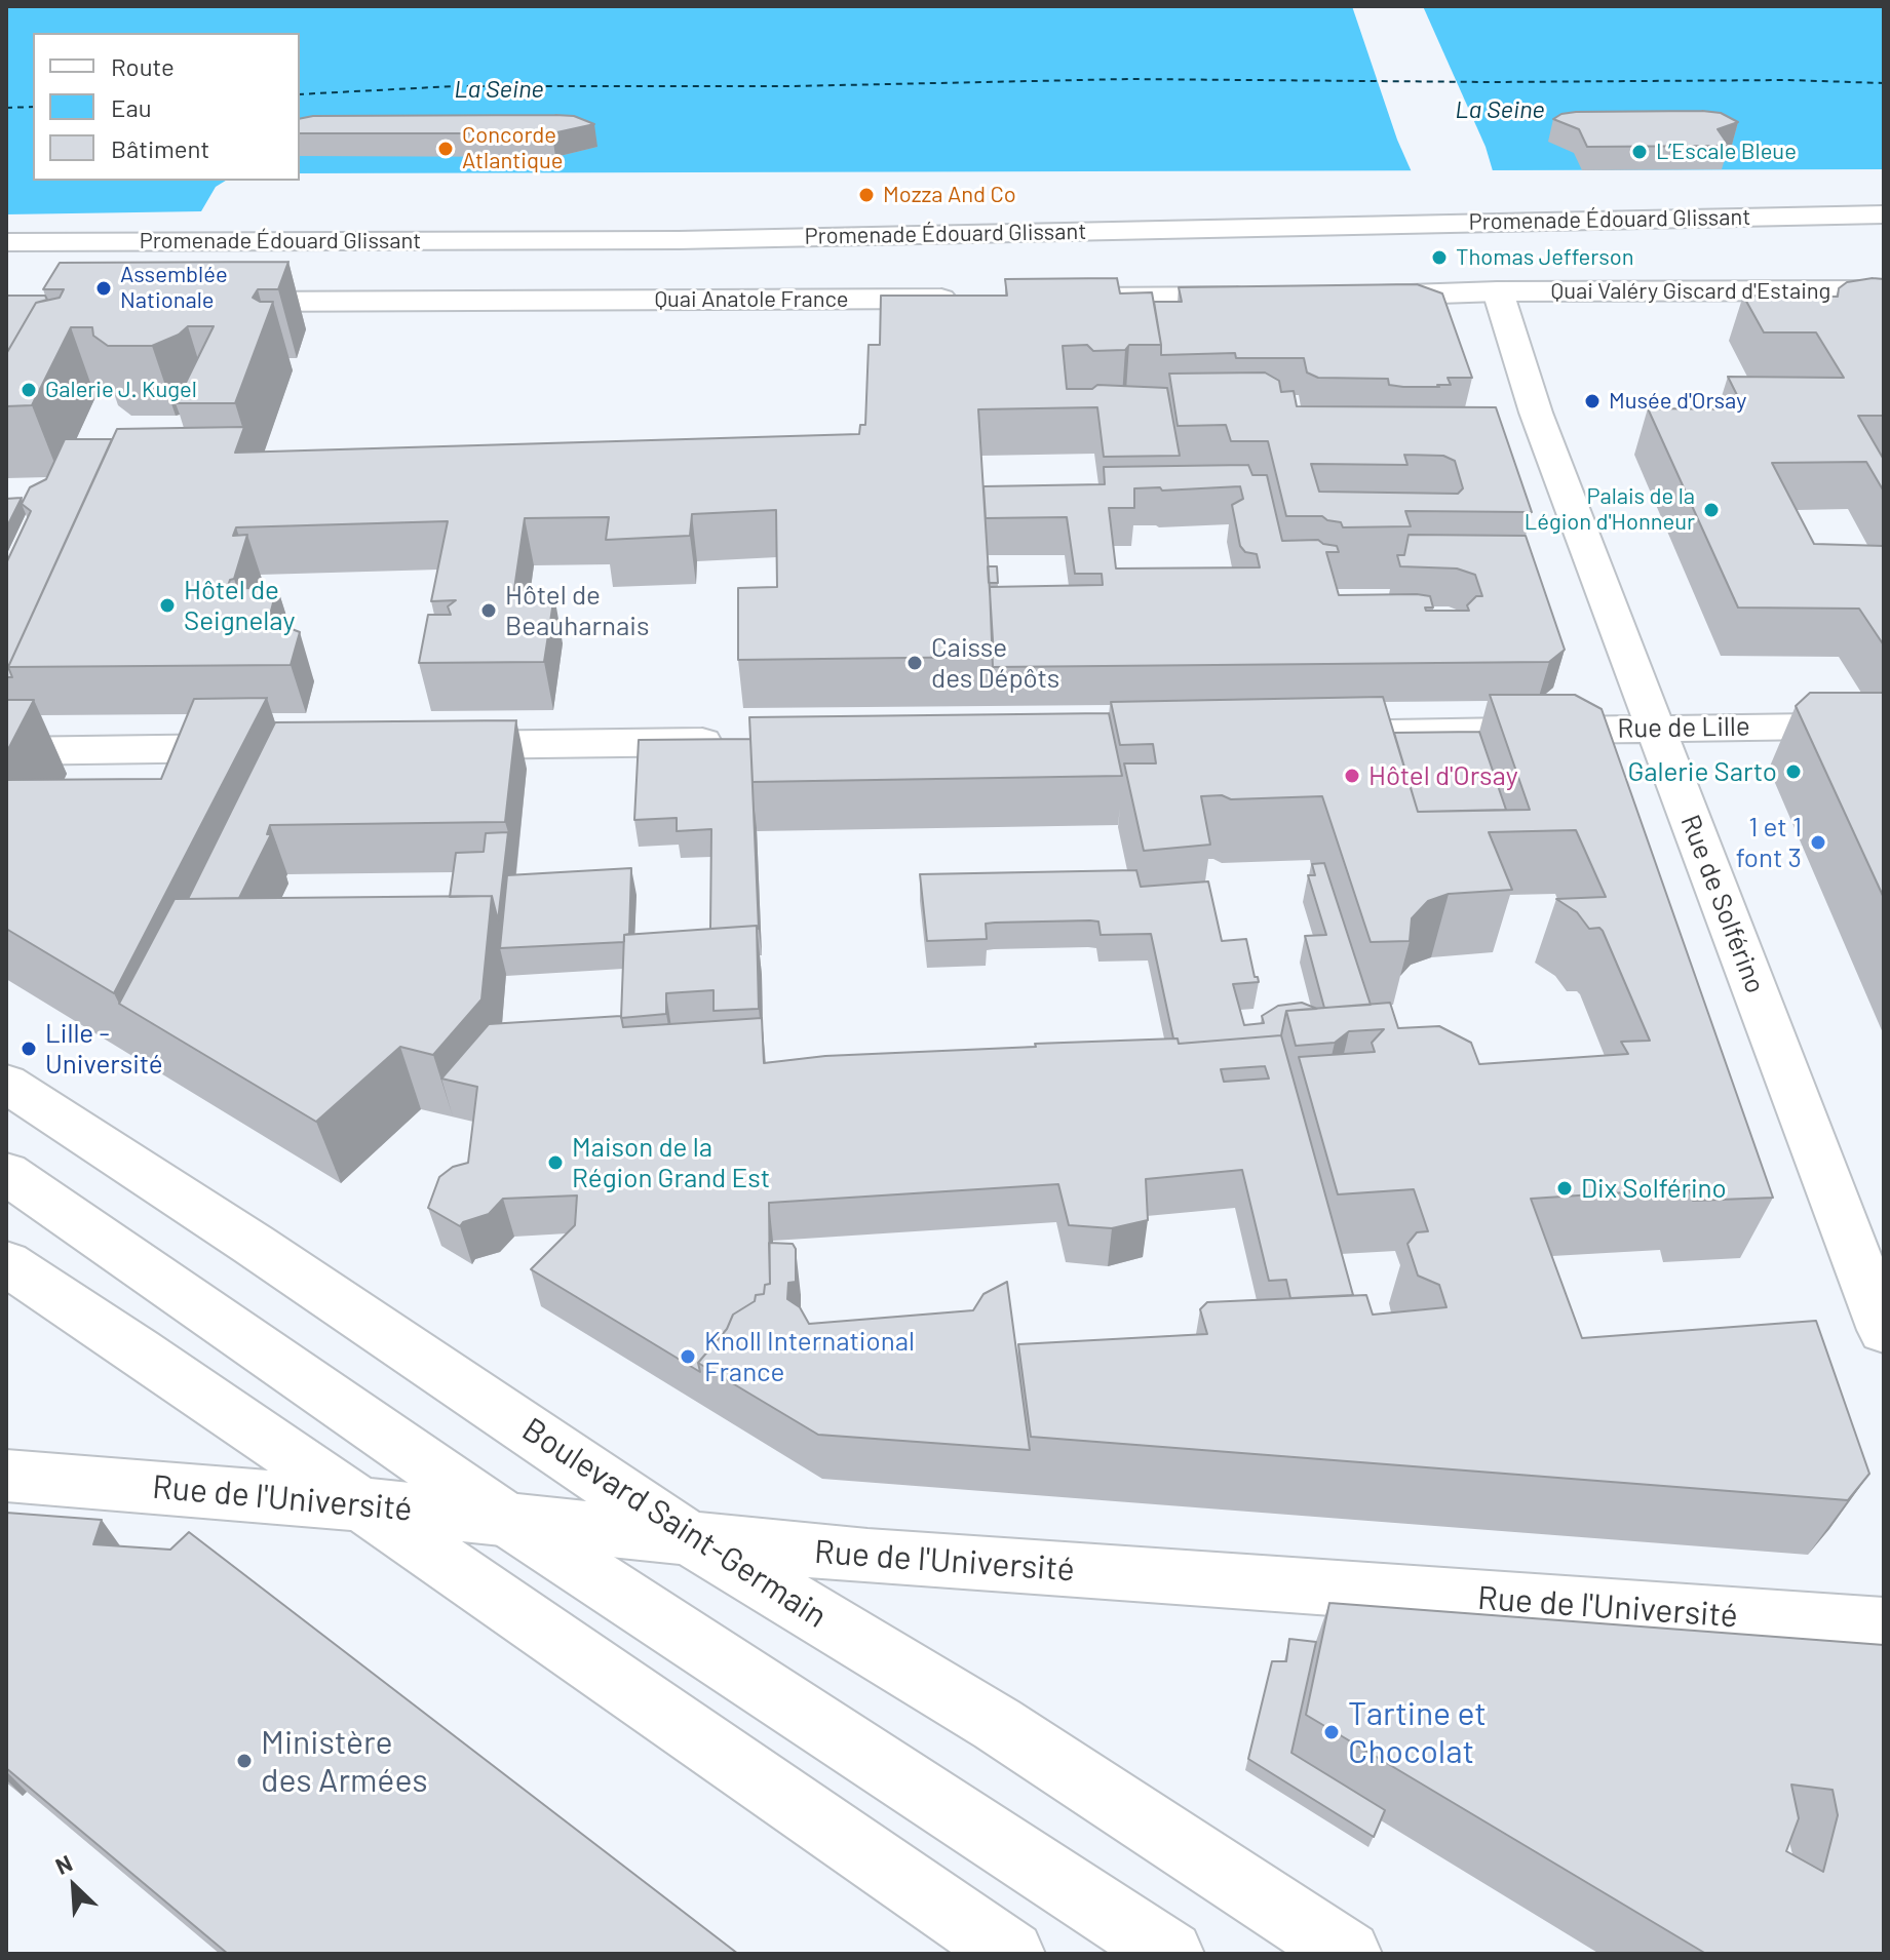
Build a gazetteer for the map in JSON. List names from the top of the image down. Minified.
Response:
{"streets":{"street":["Promenade Édouard Glissant","Quai Valéry Giscard d'Estaing","Quai Anatole France","Rue de Lille","Rue de Solférino","Rue de l'Université","Boulevard Saint-Germain"]},"crossings":[["Quai Valéry Giscard d'Estaing","Rue de Solférino"],["Rue de Lille","Rue de Solférino"],["Rue de l'Université","Boulevard Saint-Germain"]],"water":["La Seine"],"places":["Concorde Atlantique","L’Escale Bleue","Mozza And Co","Thomas Jefferson","Assemblée Nationale","Galerie J. Kugel","Musée d'Orsay","Palais de la Légion d'Honneur","Hôtel de Seignelay","Hôtel de Beauharnais","Caisse des Dépôts","Galerie Sarto","Hôtel d'Orsay","1 et 1 font 3","Lille - Université","Maison de la Région Grand Est","Dix Solférino","Knoll International France","Tartine et Chocolat","Ministère des Armées"],"legend":["Route","Eau","Bâtiment"],"north":"top left"}
